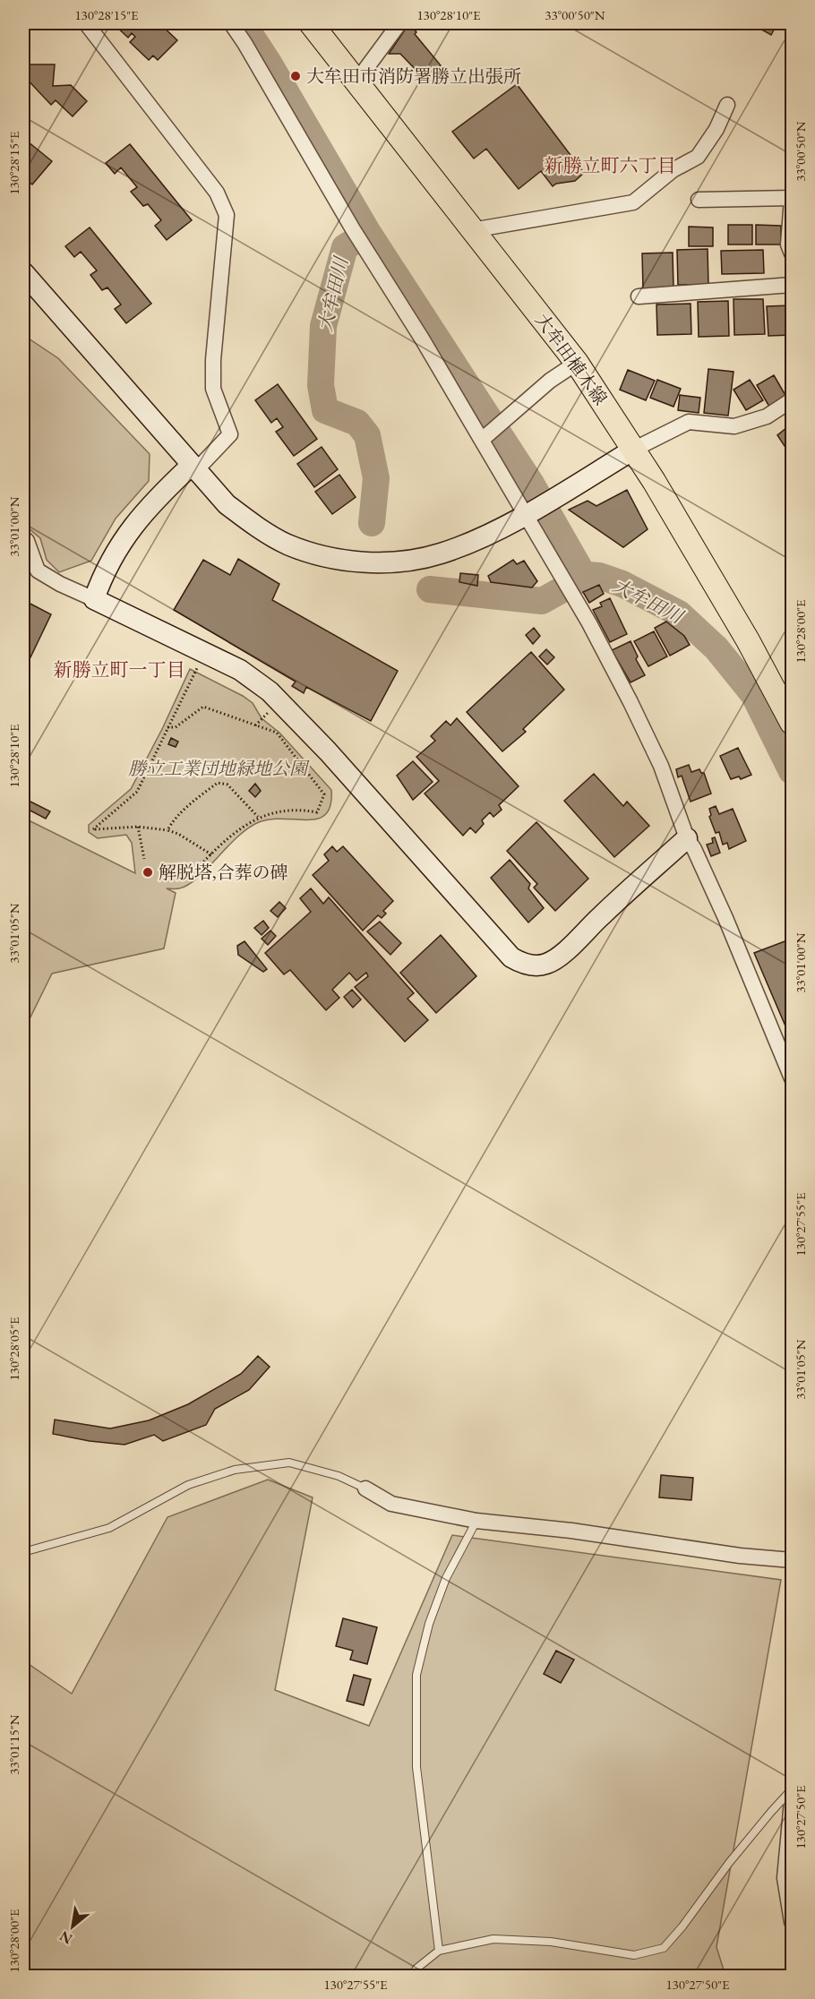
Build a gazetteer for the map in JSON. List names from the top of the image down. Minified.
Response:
{"streets":{"main road":["大牟田植木線"]},"districts":["新勝立町六丁目","新勝立町一丁目"],"water":["大牟田川"],"parks":["勝立工業団地緑地公園"],"places":["大牟田市消防署勝立出張所","解脱塔,合葬の碑"],"north":"bottom left","coordinates":["130°28'15\"E","130°28'10\"E","33°00'50\"N","33°01'00\"N","130°28'00\"E","33°01'05\"N","130°27'55\"E","130°28'05\"E","33°01'15\"N","130°27'50\"E"]}
